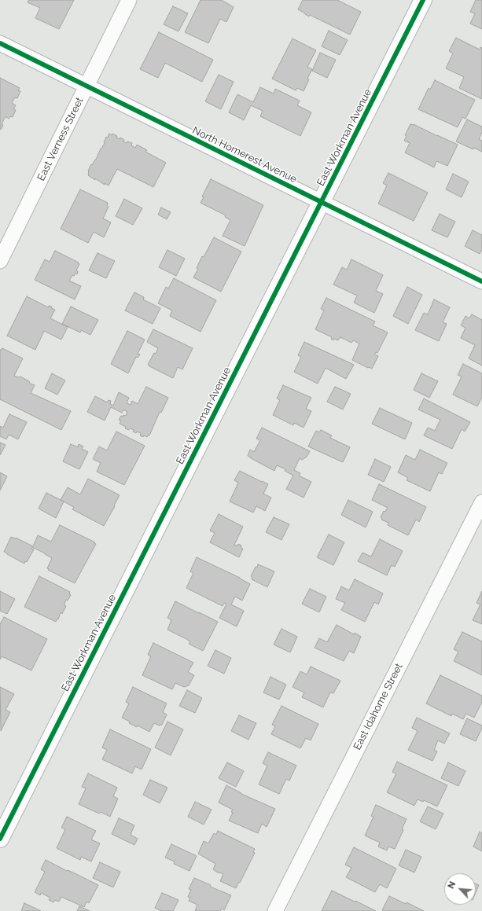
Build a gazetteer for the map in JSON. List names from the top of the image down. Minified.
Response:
{"streets":{"street":["East Workman Avenue","East Verness Street","North Homerest Avenue","East Idahome Street"]},"crossings":[["East Workman Avenue","North Homerest Avenue"],["East Verness Street","North Homerest Avenue"]],"north":"top left"}
